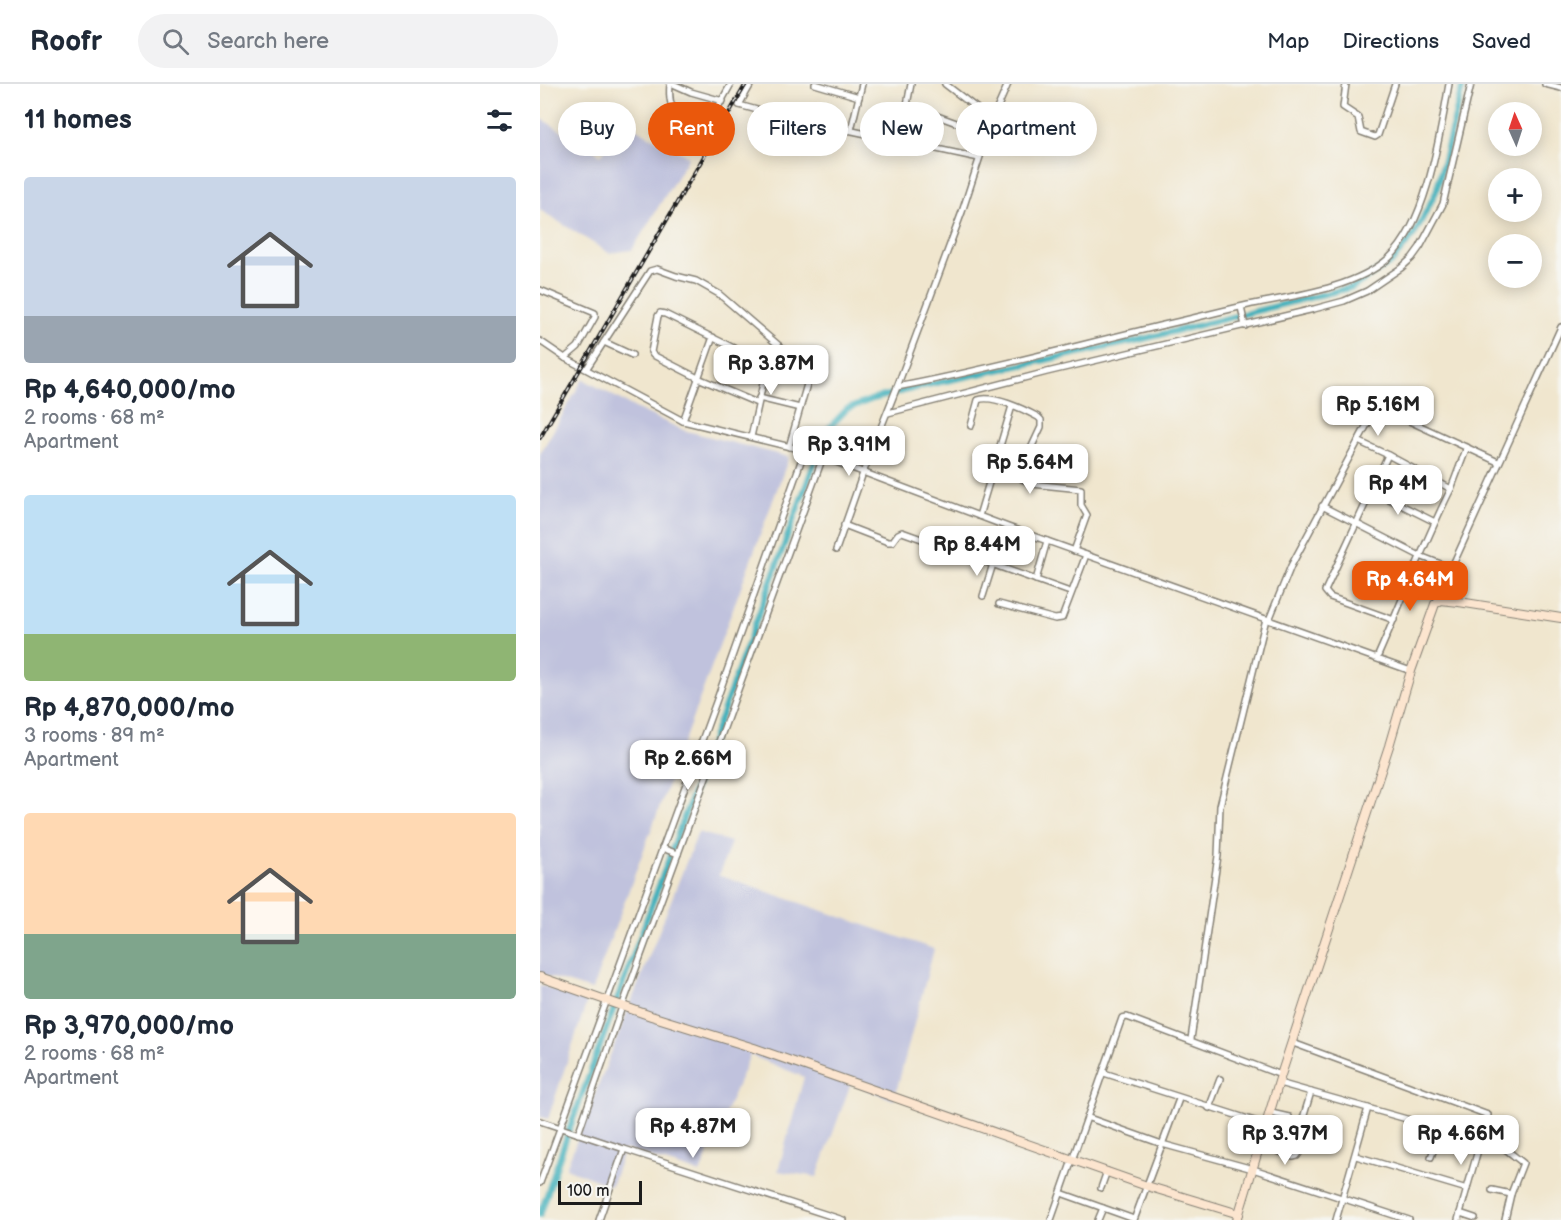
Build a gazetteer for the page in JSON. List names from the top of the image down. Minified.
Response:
{"scale_bar":"100 m","north":"top","page":{"header":"Roofr","search":"Search here","nav":["Map","Directions","Saved"],"heading":"11 homes","map_buttons":["+","−"],"chip":["Buy","Rent","Filters","New","Apartment"],"list":[{"name":"Rp 4,640,000/mo","note":"2 rooms · 68 m² · Apartment"},{"name":"Rp 4,870,000/mo","note":"3 rooms · 89 m² · Apartment"},{"name":"Rp 3,970,000/mo","note":"2 rooms · 68 m² · Apartment"}],"price":["Rp 3.87M","Rp 5.16M","Rp 3.91M","Rp 5.64M","Rp 4M","Rp 8.44M","Rp 4.64M","Rp 2.66M","Rp 4.87M","Rp 3.97M","Rp 4.66M"],"scale":"100 m"}}
